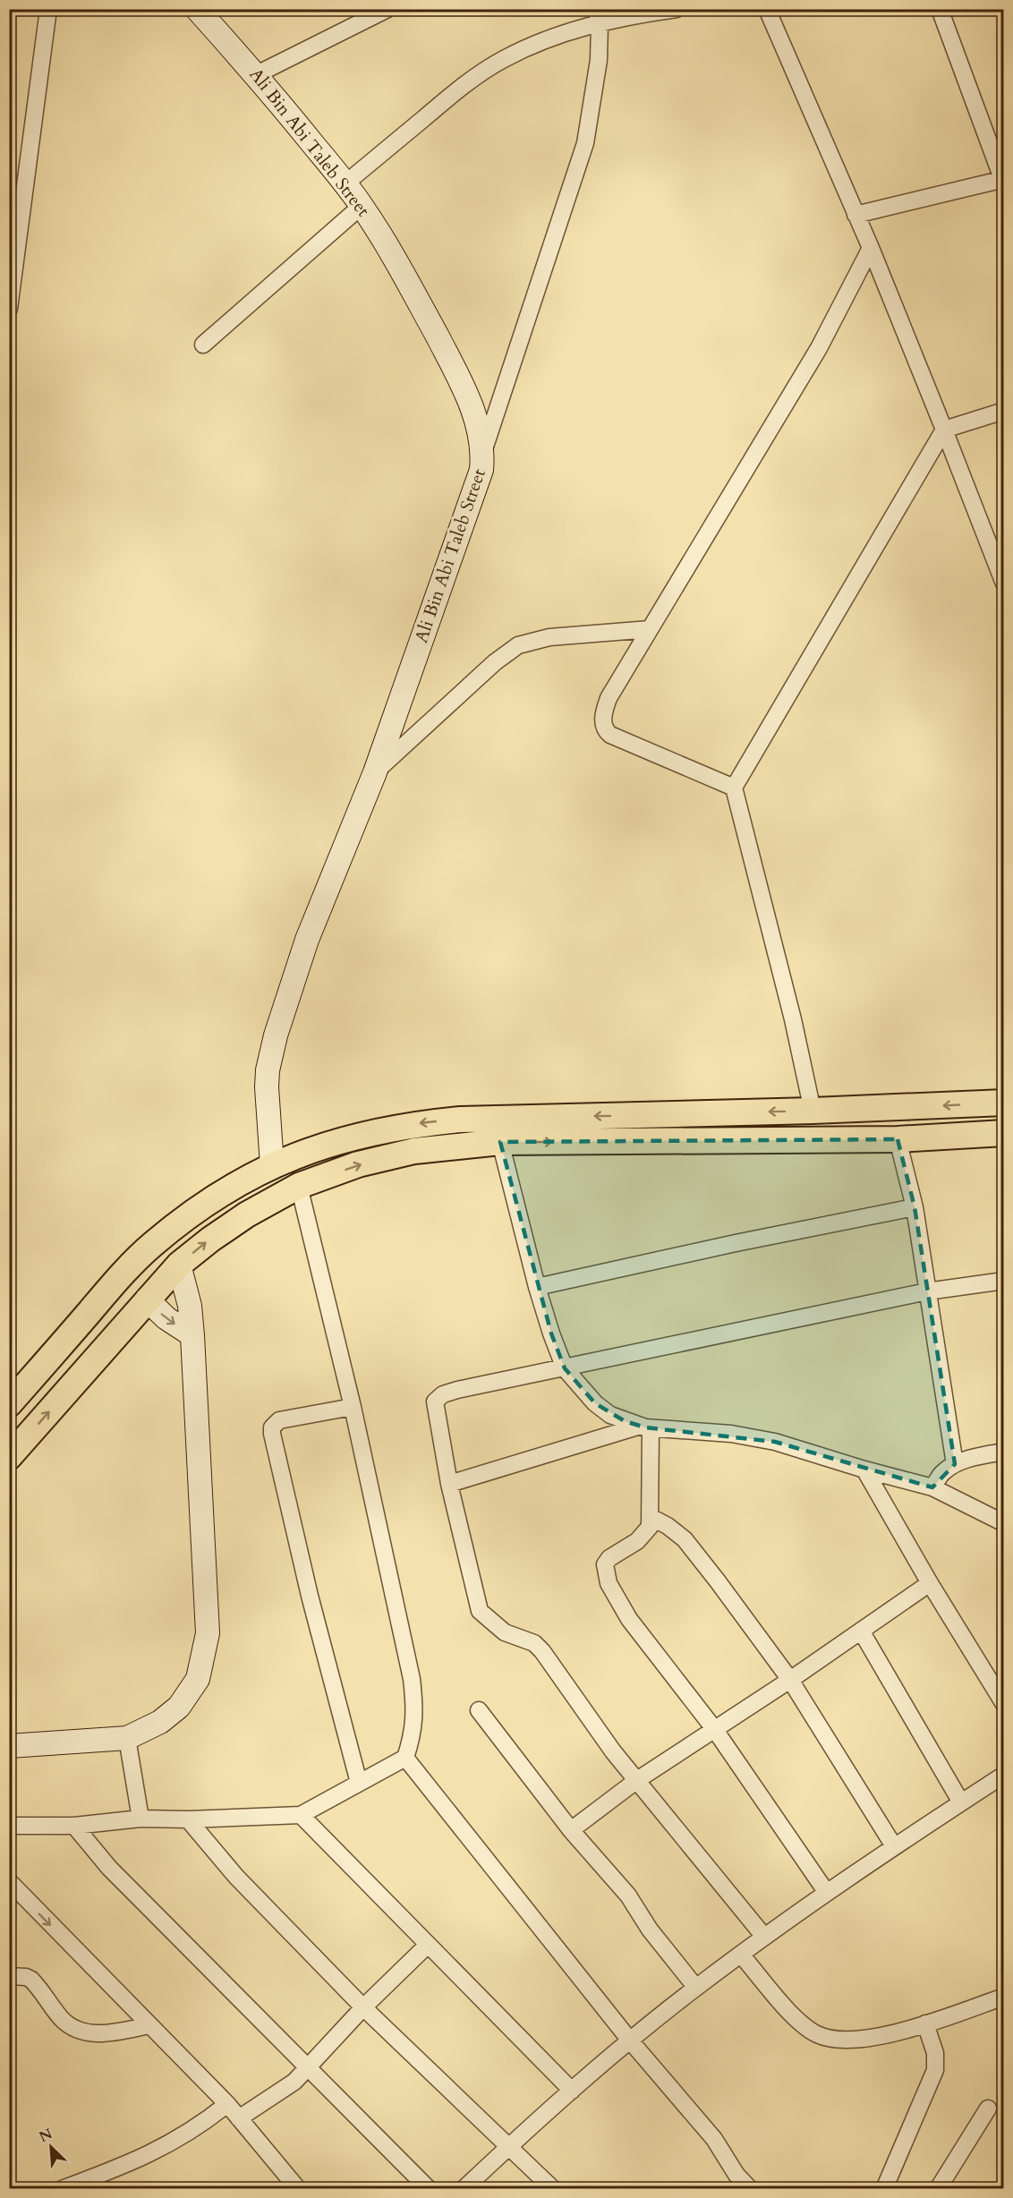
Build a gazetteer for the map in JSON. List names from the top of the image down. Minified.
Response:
{"streets":{"street":["Ali Bin Abi Taleb Street"]},"north":"top left"}
